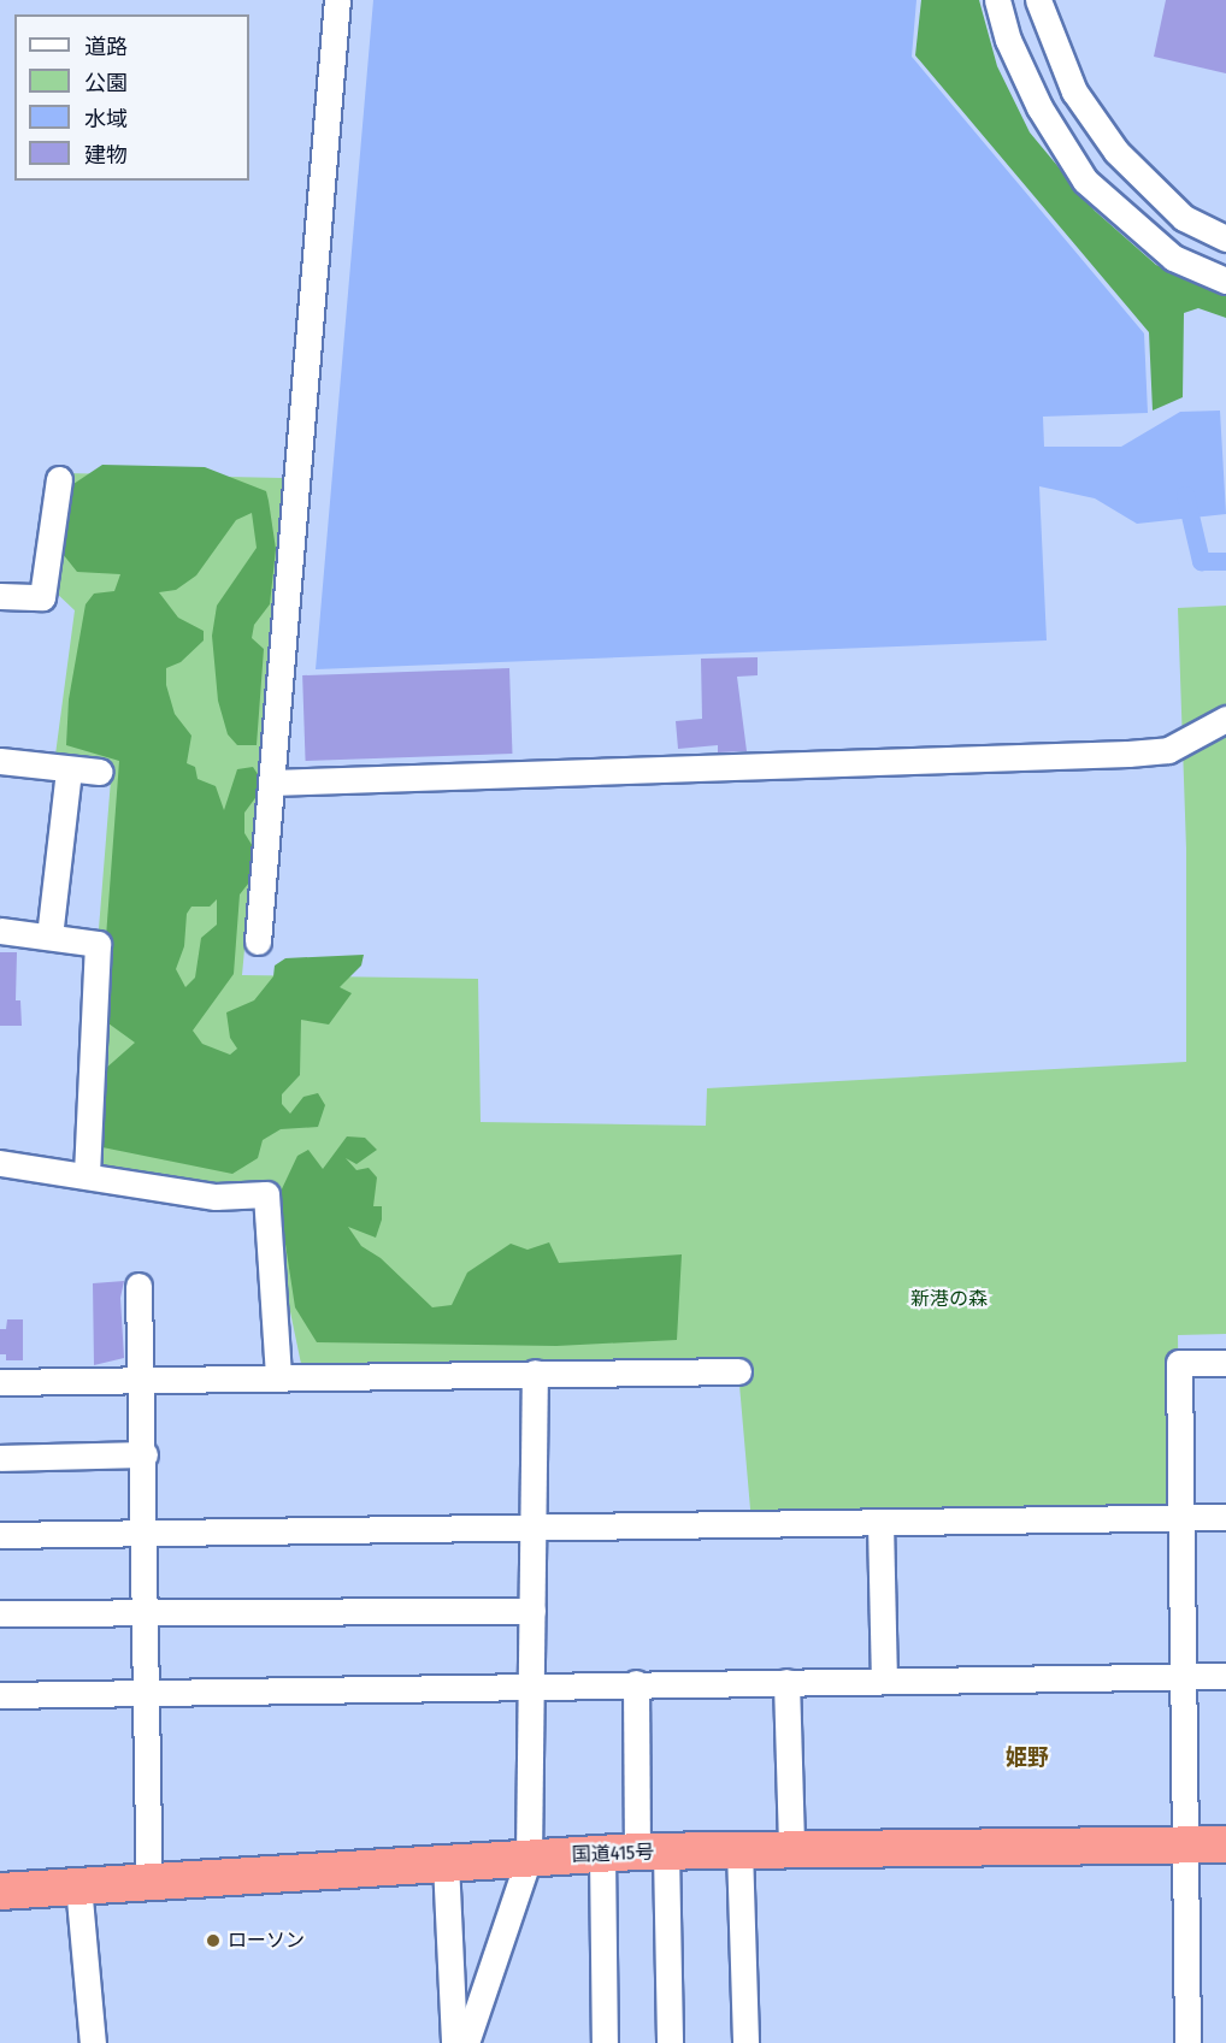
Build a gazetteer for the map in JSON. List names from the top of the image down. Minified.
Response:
{"streets":{"highway":["国道415号"]},"districts":["姫野"],"parks":["新港の森"],"places":["ローソン"],"legend":["道路","公園","水域","建物"]}
